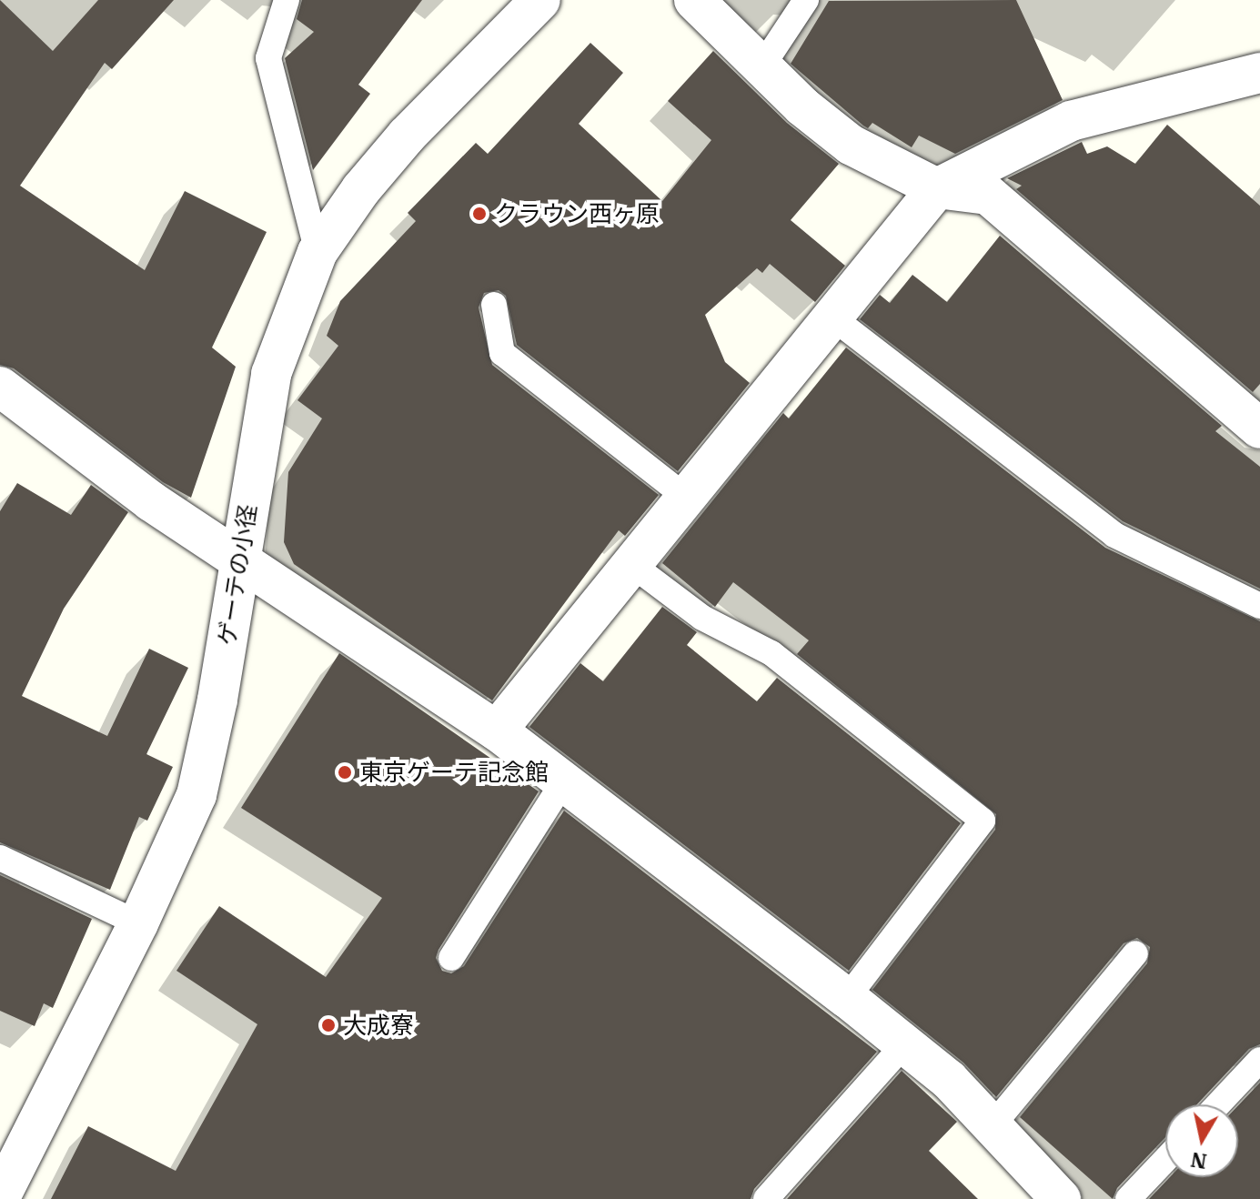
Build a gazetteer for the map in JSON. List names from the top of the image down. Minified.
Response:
{"streets":{"street":["ゲーテの小径"]},"places":["クラウン西ヶ原","東京ゲーテ記念館","大成寮"],"north":"bottom"}
